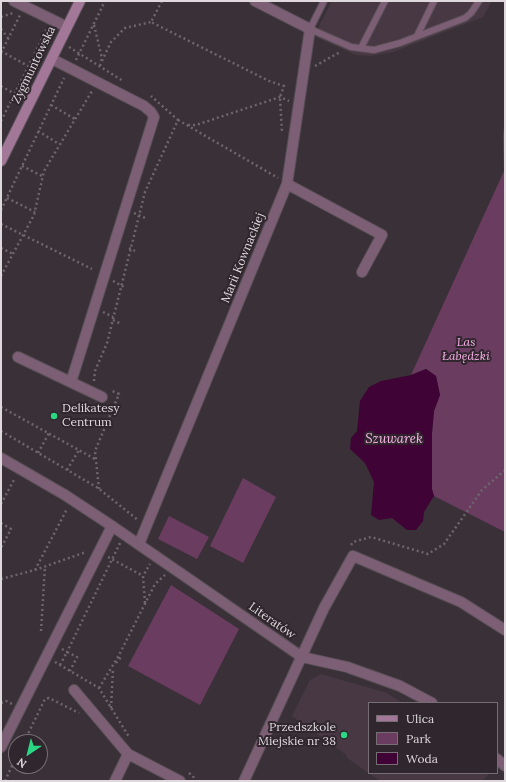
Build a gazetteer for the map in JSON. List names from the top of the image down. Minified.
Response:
{"streets":{"street":["Zygmuntowska","Marii Kownackiej","Literatów"]},"crossings":[["Marii Kownackiej","Literatów"]],"water":["Szuwarek"],"parks":["Las Łabędzki"],"places":["Delikatesy Centrum","Przedszkole Miejskie nr 38"],"legend":["Ulica","Park","Woda"],"north":"bottom left"}
